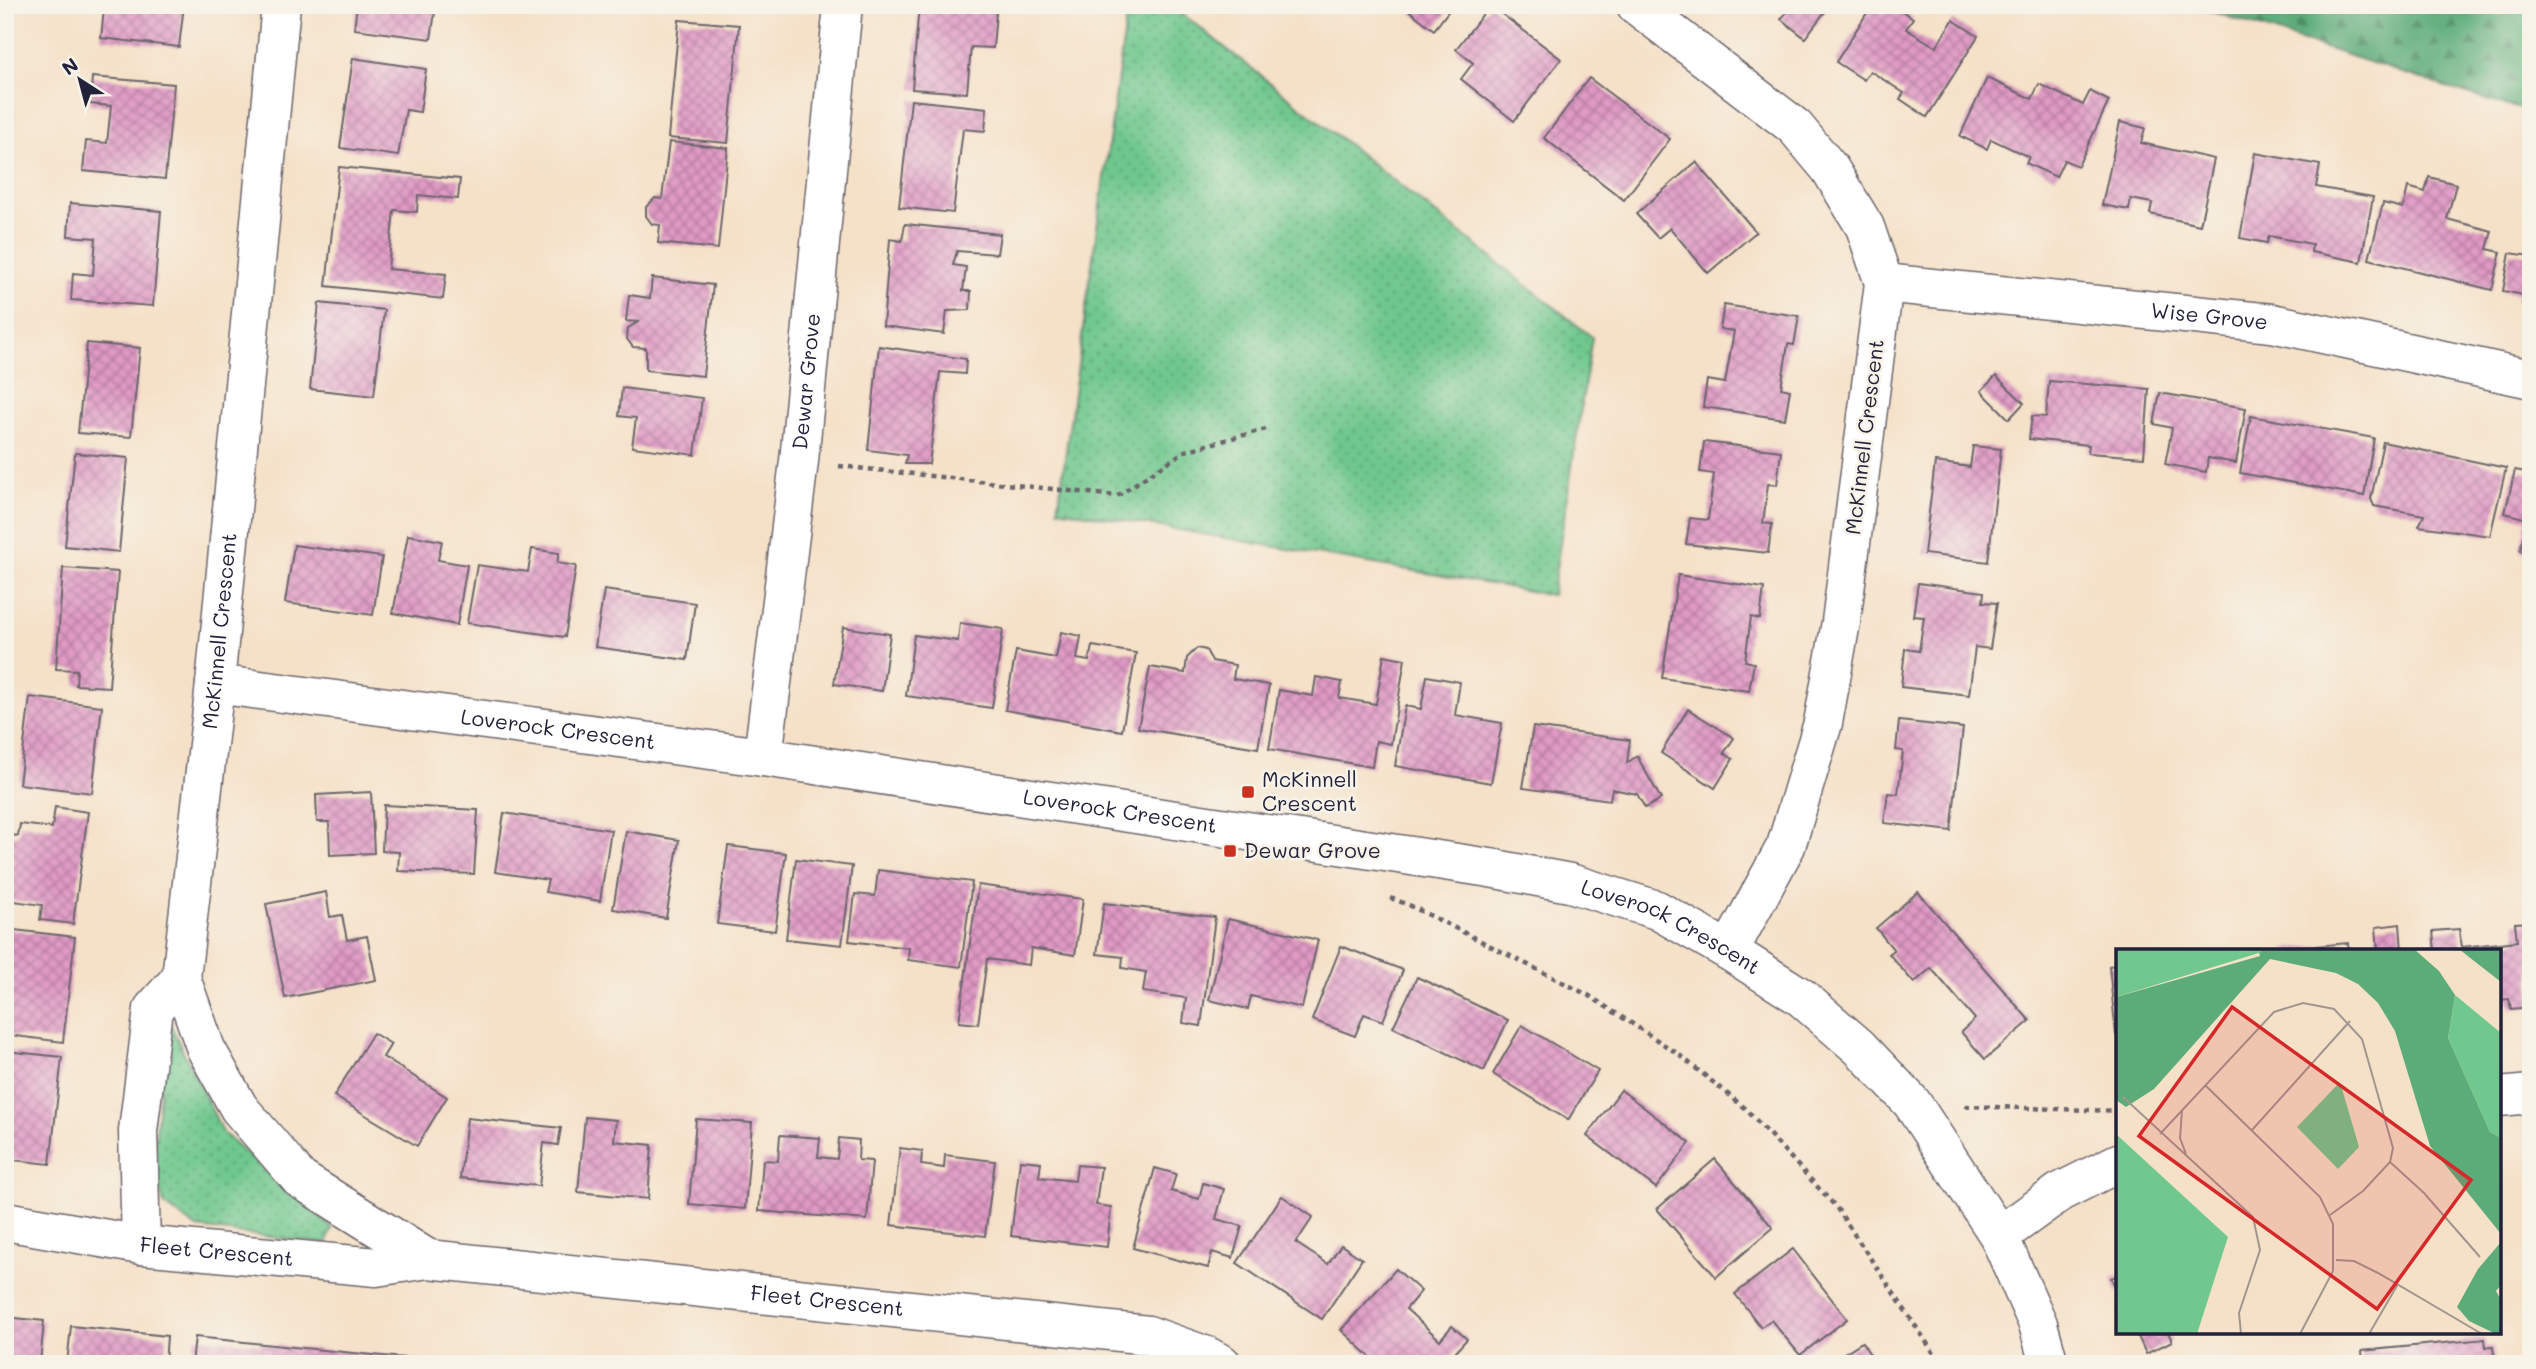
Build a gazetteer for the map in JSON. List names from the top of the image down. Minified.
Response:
{"streets":{"street":["Wise Grove","Dewar Grove","McKinnell Crescent","Loverock Crescent","Fleet Crescent"]},"crossings":[["Wise Grove","McKinnell Crescent"],["Dewar Grove","Loverock Crescent"],["McKinnell Crescent","Loverock Crescent"],["McKinnell Crescent","Fleet Crescent"]],"places":{"transit":["McKinnell Crescent","Dewar Grove"]},"north":"top left"}
